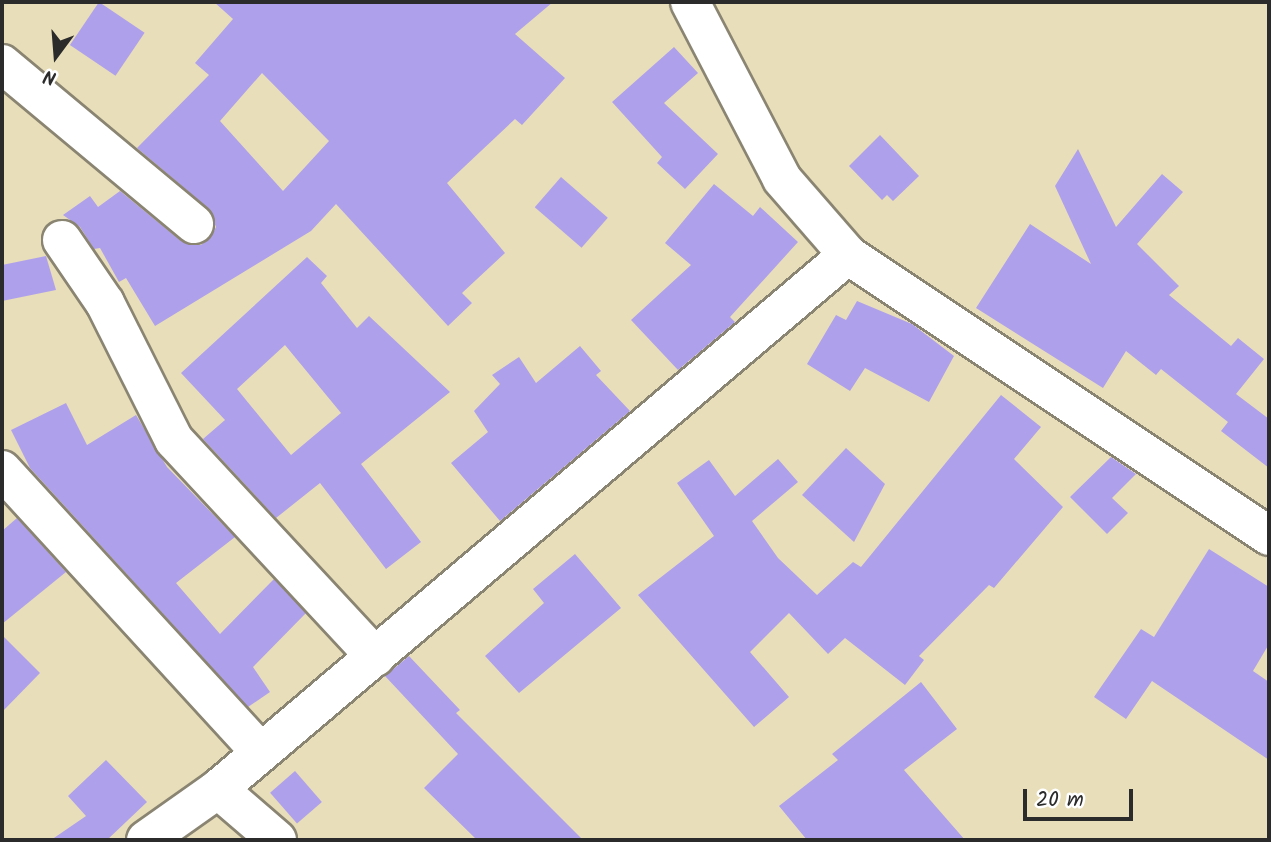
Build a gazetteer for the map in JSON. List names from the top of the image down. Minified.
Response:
{"scale_bar":"20 m","north":"bottom"}
